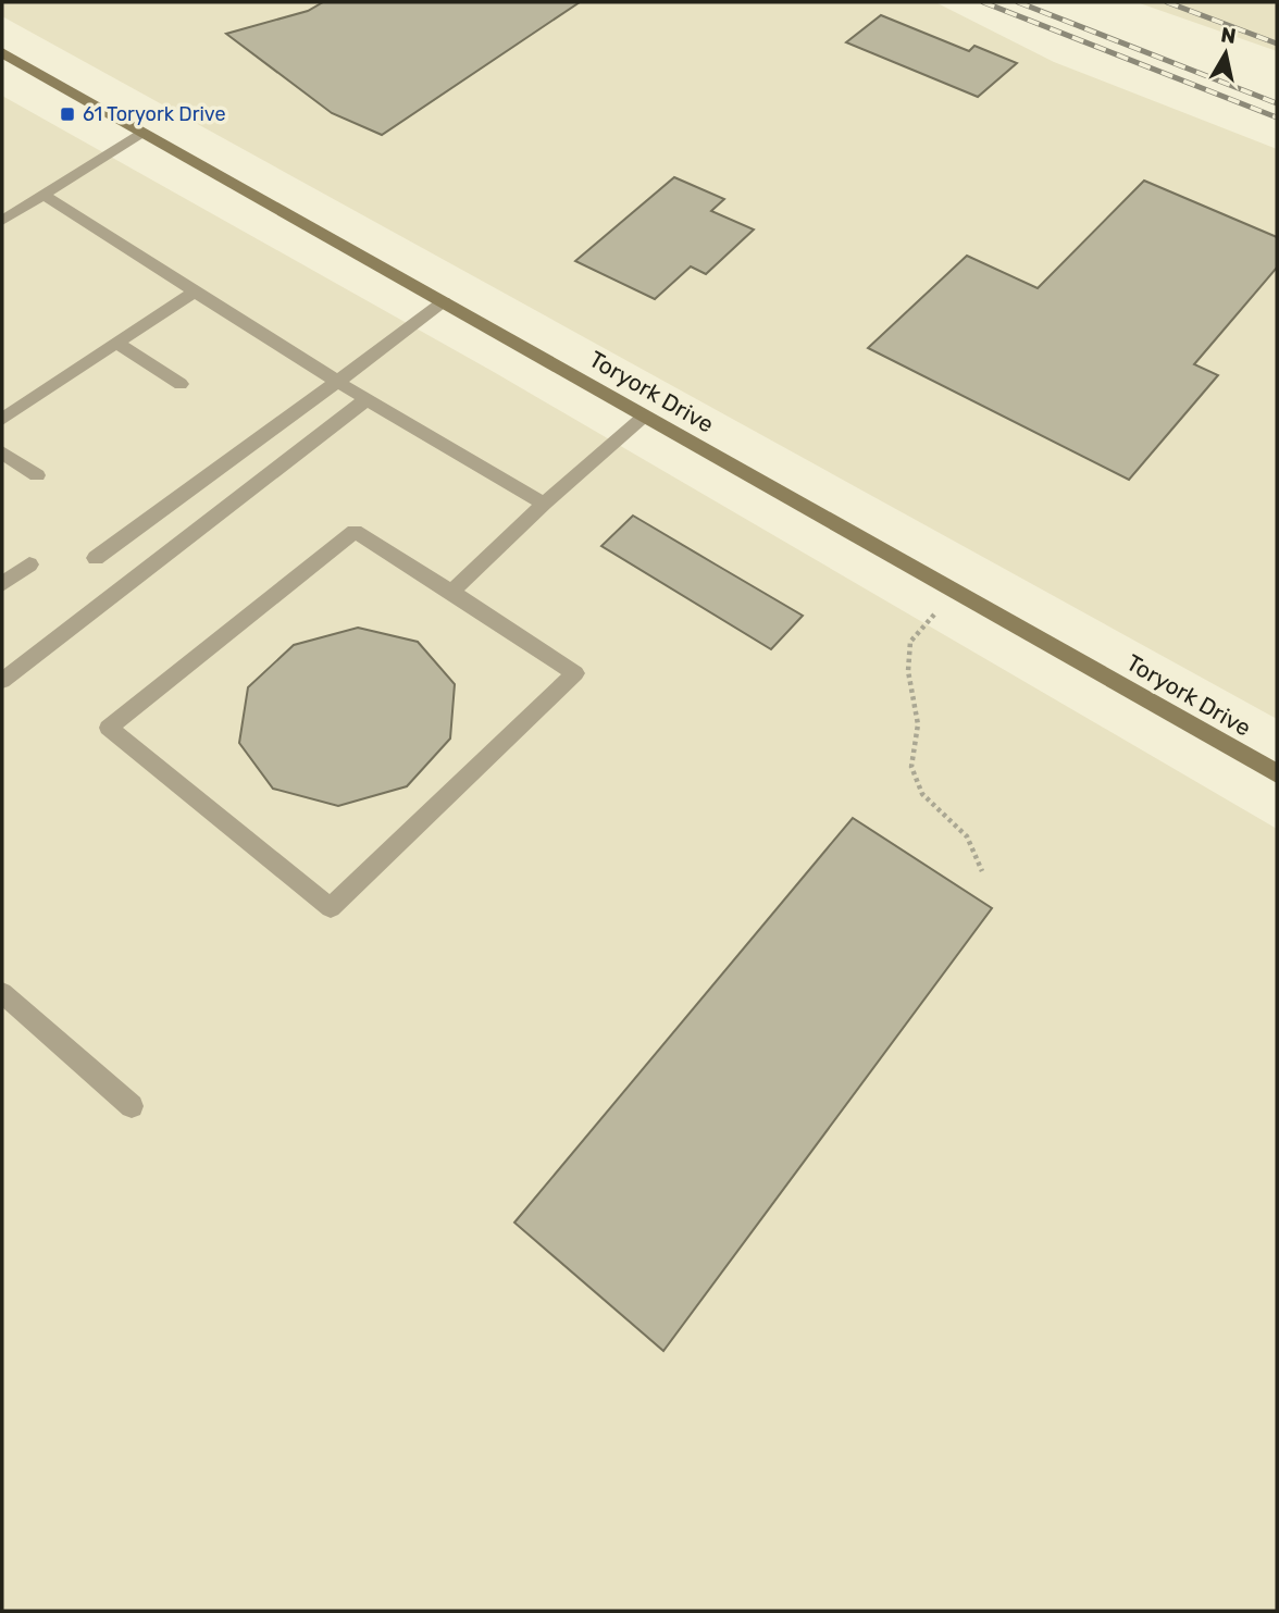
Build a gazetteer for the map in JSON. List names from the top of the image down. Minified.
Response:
{"streets":{"street":["Toryork Drive"]},"places":{"transit":["61 Toryork Drive"]},"north":"top"}
